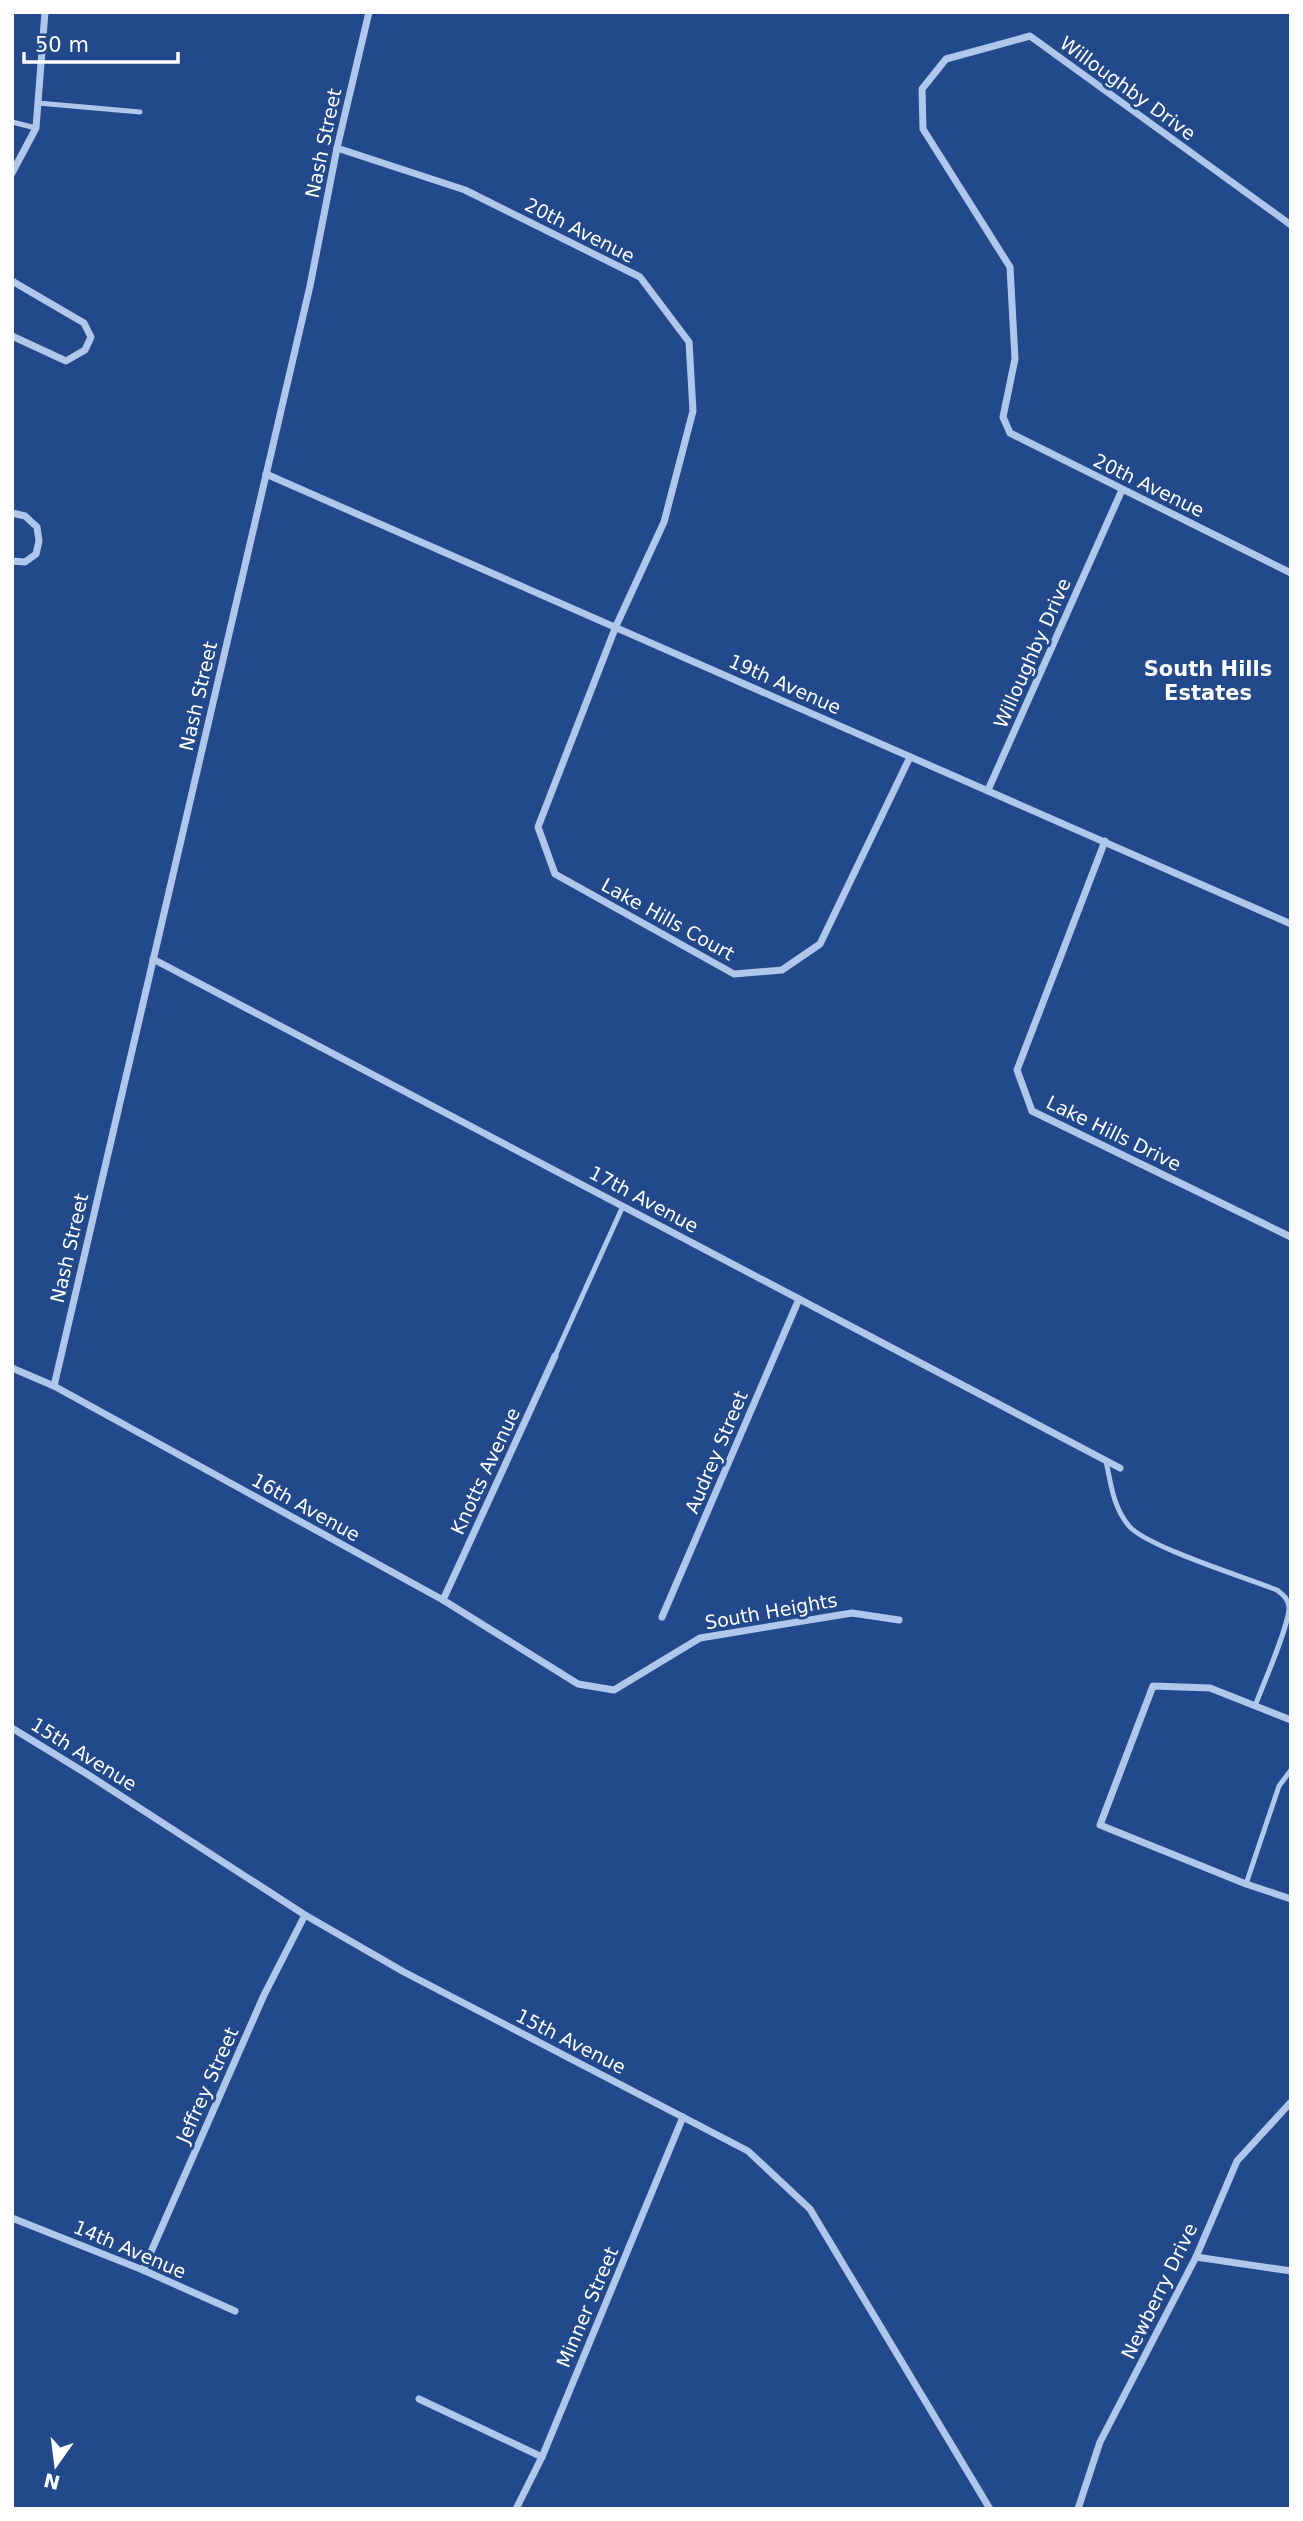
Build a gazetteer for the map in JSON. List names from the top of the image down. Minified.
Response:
{"streets":{"street":["Willoughby Drive","Nash Street","20th Avenue","19th Avenue","Lake Hills Court","Lake Hills Drive","17th Avenue","Audrey Street","Knotts Avenue","16th Avenue","South Heights","15th Avenue","Jeffrey Street","14th Avenue","Newberry Drive","Minner Street"]},"crossings":[["Willoughby Drive","20th Avenue"],["Willoughby Drive","19th Avenue"],["Nash Street","20th Avenue"],["Nash Street","19th Avenue"],["Nash Street","17th Avenue"],["Nash Street","16th Avenue"],["20th Avenue","19th Avenue"],["20th Avenue","Lake Hills Court"],["19th Avenue","Lake Hills Court"],["19th Avenue","Lake Hills Drive"],["17th Avenue","Audrey Street"],["Knotts Avenue","16th Avenue"],["16th Avenue","South Heights"],["15th Avenue","Jeffrey Street"],["15th Avenue","Minner Street"],["Jeffrey Street","14th Avenue"]],"districts":["South Hills Estates"],"scale_bar":"50 m","north":"bottom"}
